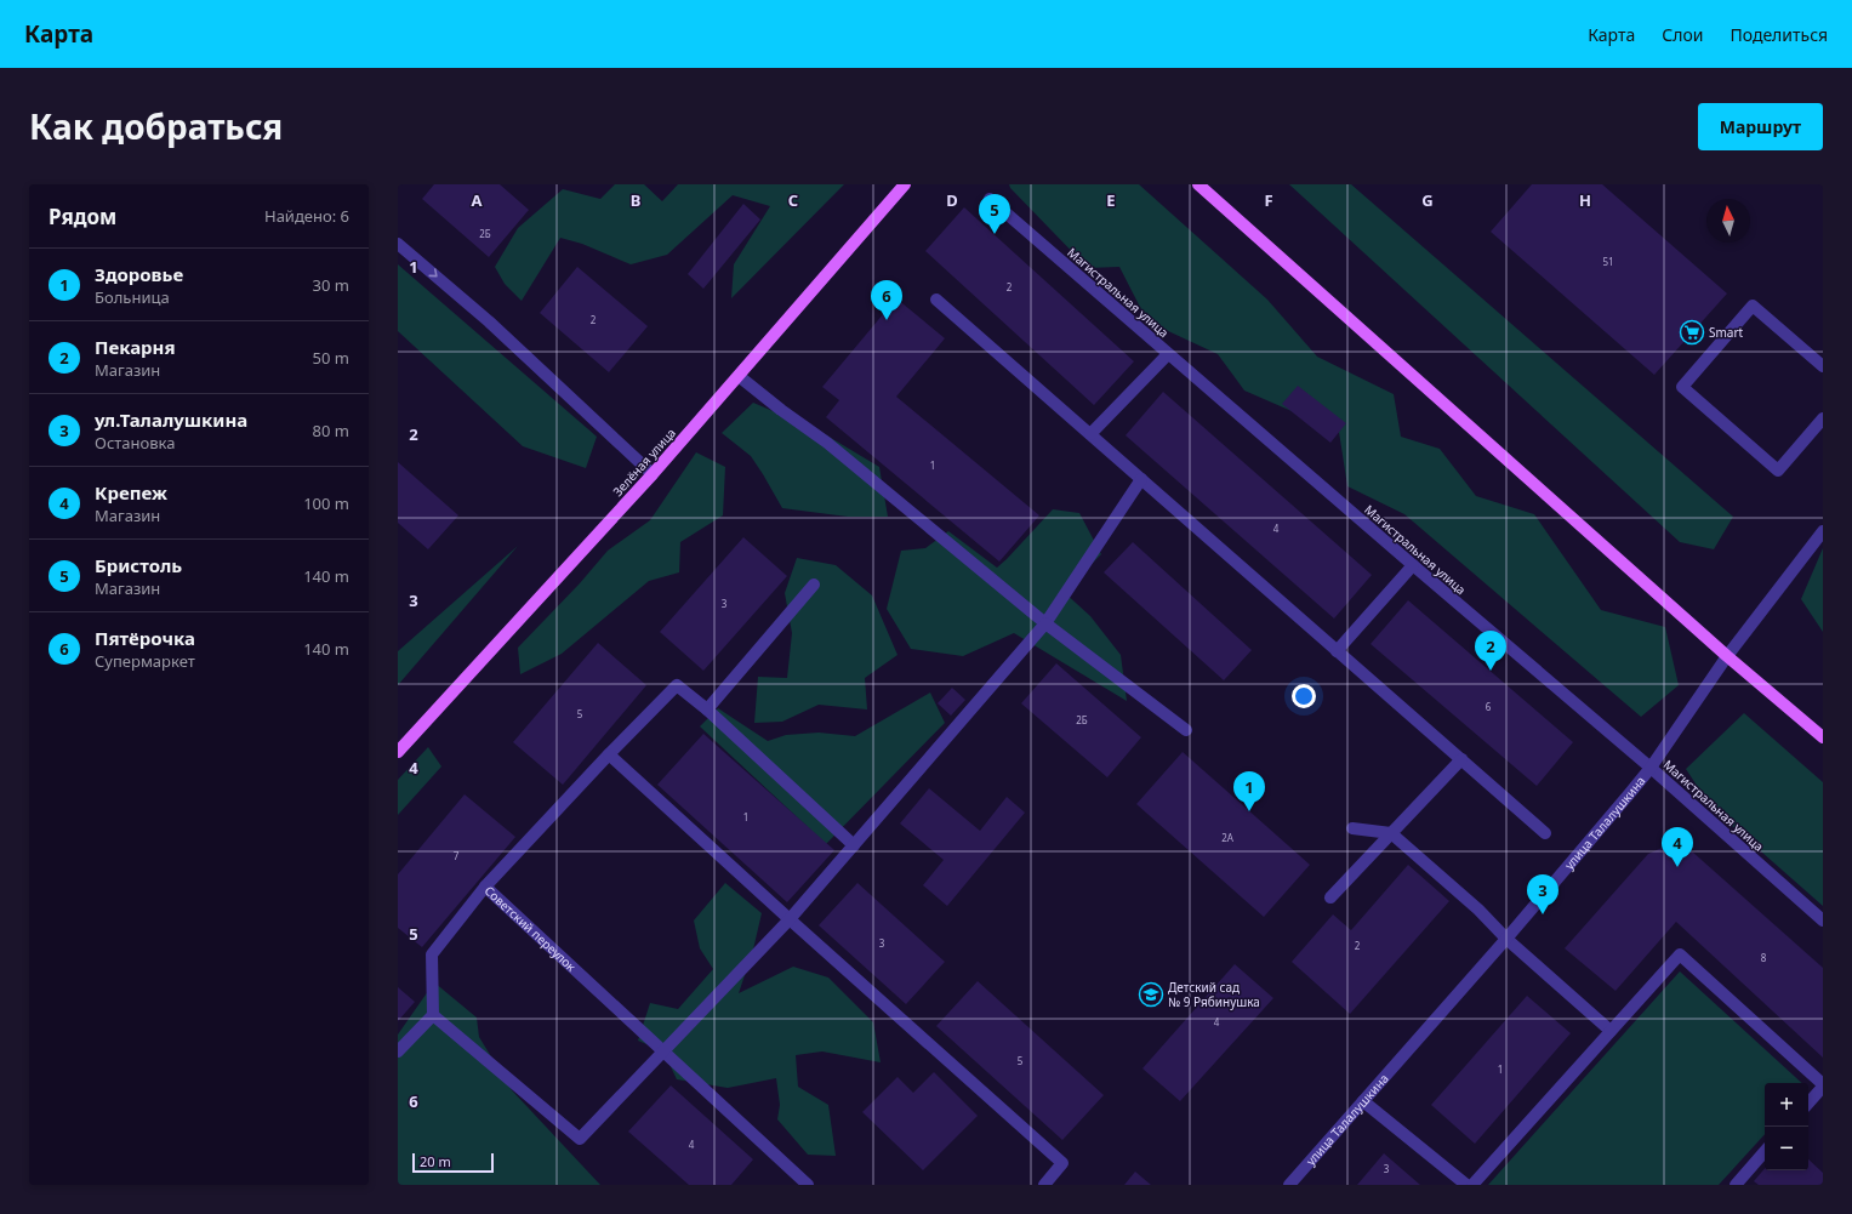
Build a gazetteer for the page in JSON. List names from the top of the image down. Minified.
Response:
{"streets":{"main road":["Зелёная улица"],"street":["Магистральная улица","улица Талалушкина","Советский переулок"]},"crossings":[["Магистральная улица","улица Талалушкина"]],"places":{"supermarket":["Smart"],"school or university":["Детский сад № 9 Рябинушка"]},"house_numbers":["2Б","51","2","2","1","4","3","6","5","2Б","1","2А","7","3","2","8","4","5","1","4","3"],"scale_bar":"20 m","north":"top","page":{"header":"Карта","nav":["Карта","Слои","Поделиться"],"title":"Как добраться","buttons":"Маршрут","heading":["Рядом","Найдено: 6"],"pins":["5","6","2","1","4","3"],"list":[{"mark":"1","name":"Здоровье","note":"Больница","value":"30 m"},{"mark":"2","name":"Пекарня","note":"Магазин","value":"50 m"},{"mark":"3","name":"ул.Талалушкина","note":"Остановка","value":"80 m"},{"mark":"4","name":"Крепеж","note":"Магазин","value":"100 m"},{"mark":"5","name":"Бристоль","note":"Магазин","value":"140 m"},{"mark":"6","name":"Пятёрочка","note":"Супермаркет","value":"140 m"}],"map_buttons":["+","−"],"scale":"20 m"},"grid":{"columns":["A","B","C","D","E","F","G","H"],"rows":["1","2","3","4","5","6"]}}
